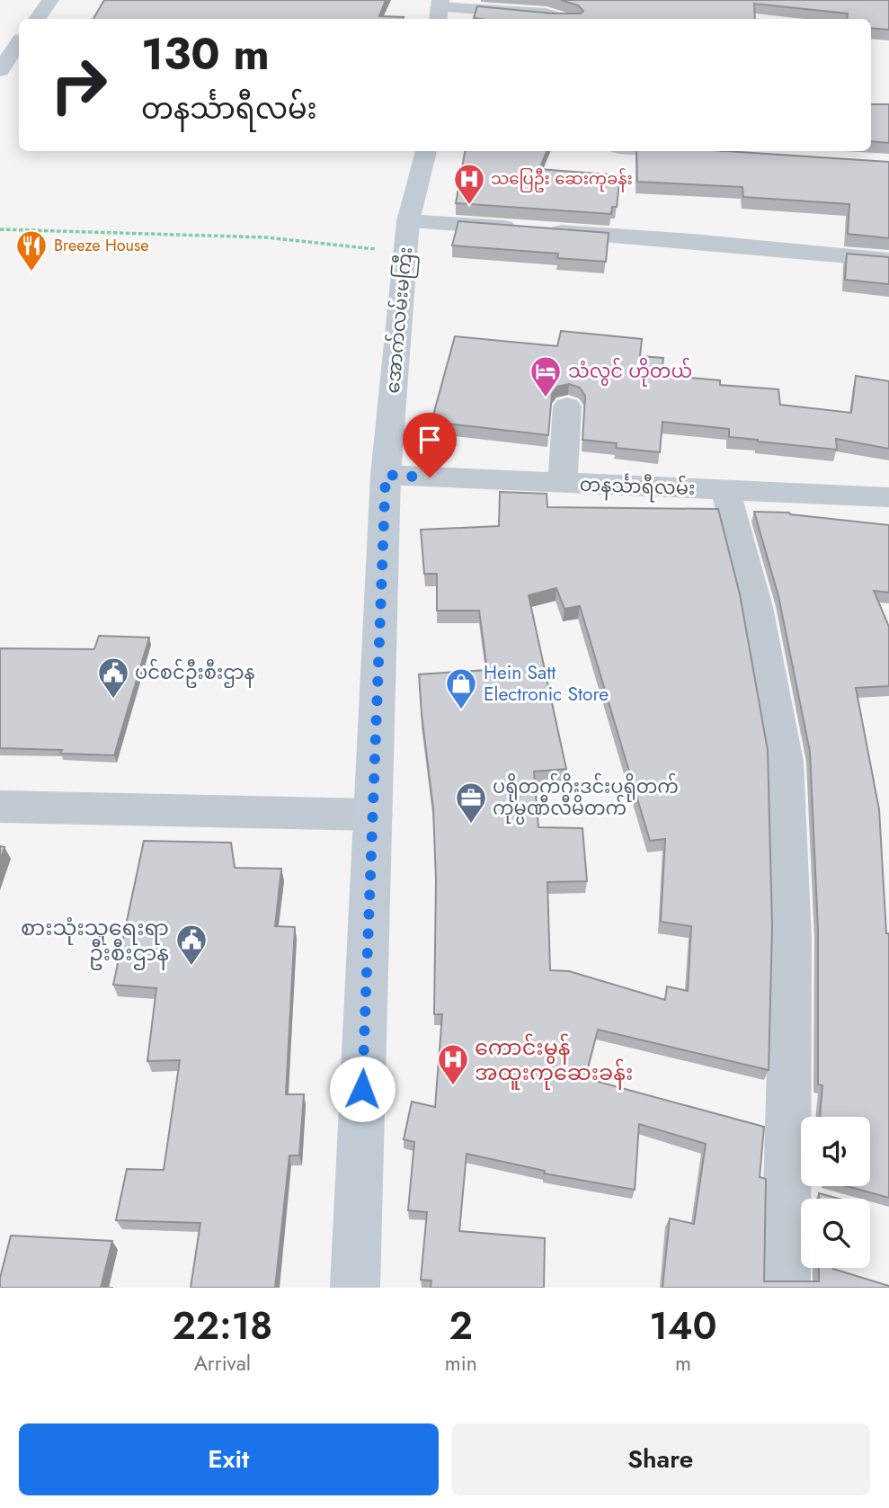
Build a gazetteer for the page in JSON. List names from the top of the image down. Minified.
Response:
{"streets":{"main road":["အောက်လမ်းမကြီး"],"street":["တနင်္သာရီလမ်း"]},"crossings":[["အောက်လမ်းမကြီး","တနင်္သာရီလမ်း"]],"places":{"hospital":["သပြေဦး ဆေးကုခန်း","ကောင်းမွန် အထူးကုဆေးခန်း"],"restaurant":["Breeze House"],"hotel":["သံလွင် ဟိုတယ်"],"public building":["ပင်စင်ဦးစီးဌာန","စားသုံးသူရေးရာ ဦးစီးဌာန"],"shop":["Hein Satt Electronic Store"],"office":["ပရိုတက်ဂိုးဒင်းပရိုတက် ကုမ္ပဏီလီမိတက်"]},"page":{"turn":["130 m","တနင်္သာရီလမ်း"],"eta":["22:18","Arrival","2","min","140","m"],"buttons":["Exit","Share"]}}
